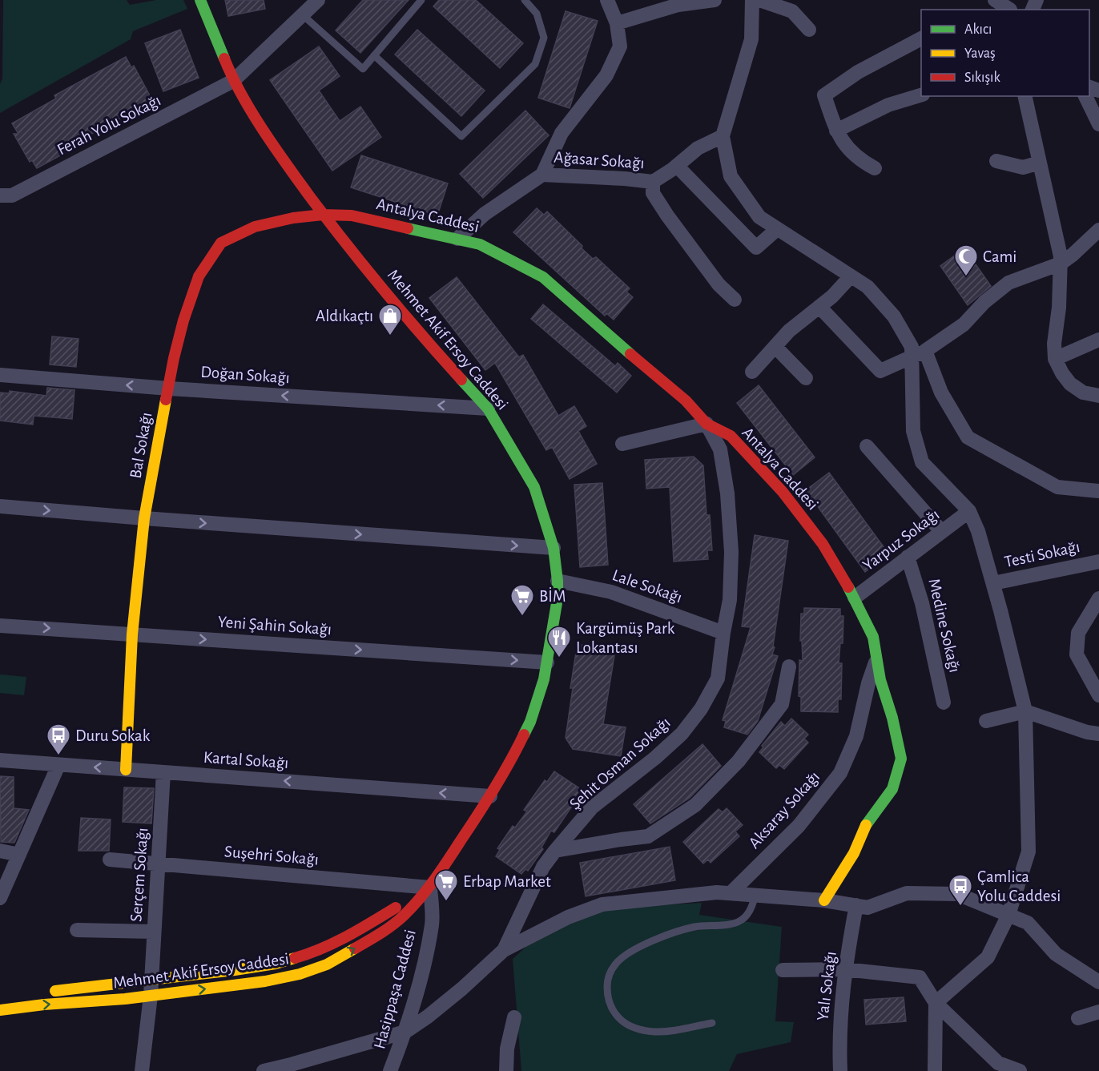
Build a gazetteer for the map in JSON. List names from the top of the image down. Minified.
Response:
{"streets":{"main road":["Antalya Caddesi","Mehmet Akif Ersoy Caddesi","Bal Sokağı"],"street":["Ferah Yolu Sokağı","Ağasar Sokağı","Doğan Sokağı","Yarpuz Sokağı","Testi Sokağı","Lale Sokağı","Yeni Şahin Sokağı","Medine Sokağı","Kartal Sokağı","Şehit Osman Sokağı","Aksaray Sokağı","Suşehri Sokağı","Serçem Sokağı","Yalı Sokağı","Hasippaşa Caddesi"]},"crossings":[["Ferah Yolu Sokağı","Mehmet Akif Ersoy Caddesi"],["Antalya Caddesi","Mehmet Akif Ersoy Caddesi"],["Antalya Caddesi","Bal Sokağı"],["Antalya Caddesi","Yarpuz Sokağı"],["Antalya Caddesi","Şehit Osman Sokağı"],["Antalya Caddesi","Aksaray Sokağı"],["Mehmet Akif Ersoy Caddesi","Doğan Sokağı"],["Mehmet Akif Ersoy Caddesi","Bal Sokağı"],["Mehmet Akif Ersoy Caddesi","Lale Sokağı"],["Mehmet Akif Ersoy Caddesi","Yeni Şahin Sokağı"],["Mehmet Akif Ersoy Caddesi","Kartal Sokağı"],["Mehmet Akif Ersoy Caddesi","Suşehri Sokağı"],["Mehmet Akif Ersoy Caddesi","Serçem Sokağı"],["Mehmet Akif Ersoy Caddesi","Hasippaşa Caddesi"],["Doğan Sokağı","Bal Sokağı"],["Bal Sokağı","Yeni Şahin Sokağı"],["Bal Sokağı","Kartal Sokağı"],["Yarpuz Sokağı","Medine Sokağı"],["Lale Sokağı","Şehit Osman Sokağı"],["Kartal Sokağı","Serçem Sokağı"],["Suşehri Sokağı","Serçem Sokağı"],["Suşehri Sokağı","Hasippaşa Caddesi"]],"one_way":["Doğan Sokağı","Kartal Sokağı"],"places":{"mosque":["Cami"],"shop":["Aldıkaçtı"],"supermarket":["BİM","Erbap Market"],"restaurant":["Kargümüş Park Lokantası"],"bus stop":["Duru Sokak","Çamlica Yolu Caddesi"]},"legend":["Akıcı","Yavaş","Sıkışık"]}
